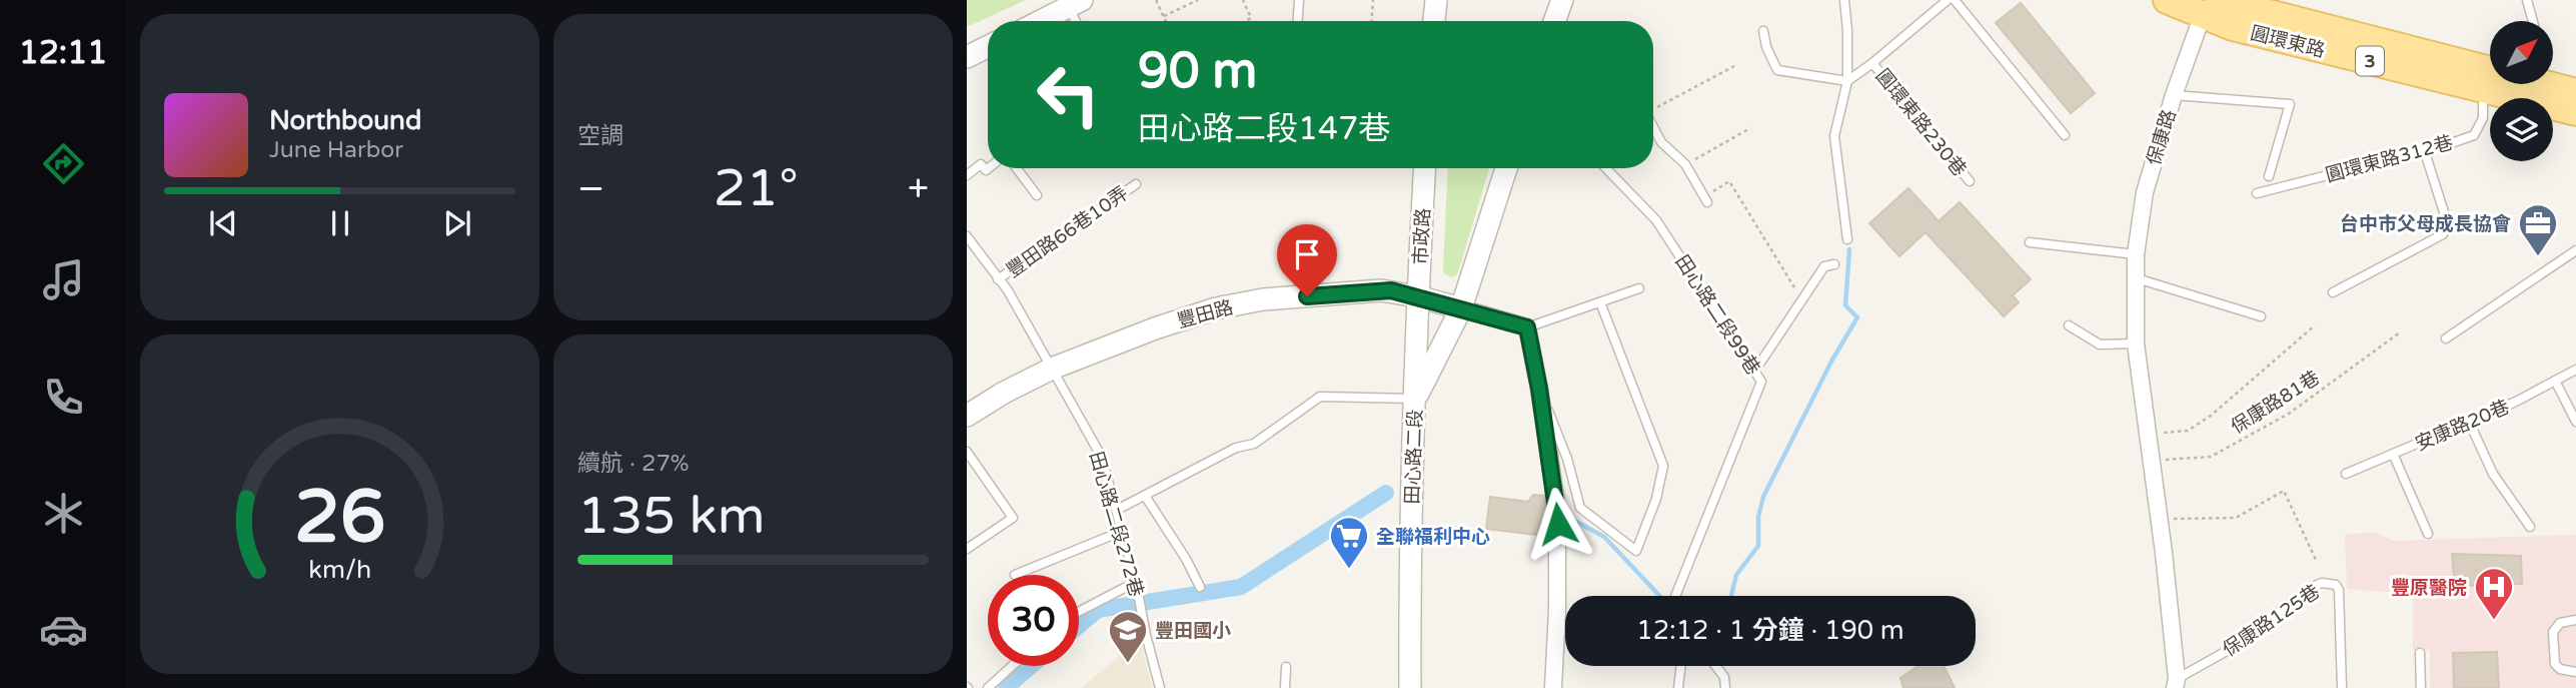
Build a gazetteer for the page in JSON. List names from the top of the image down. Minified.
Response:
{"streets":{"main road":["圓環東路","3"],"street":["保康路","市政路","豐田路","田心路二段"],"lane":["圓環東路230巷","圓環東路312巷","豐田路66巷10弄","田心路二段99巷","安康路20巷","田心路二段272巷","保康路125巷"],"path":["保康路81巷"]},"crossings":[["圓環東路","保康路"],["圓環東路","圓環東路312巷"],["保康路","保康路81巷"],["保康路","保康路125巷"],["豐田路66巷10弄","田心路二段272巷"],["市政路","豐田路"],["市政路","田心路二段"],["豐田路","田心路二段"],["豐田路","田心路二段272巷"]],"places":{"office":["台中市父母成長協會"],"supermarket":["全聯福利中心"],"hospital":["豐原醫院"],"school or university":["豐田國小"]},"north":"top right","page":{"tabs":"12:11","tile":["空調",["續航 · 27%","135 km"]],"turn":["90 m","田心路二段147巷"],"song":["Northbound","June Harbor"],"heat":["−","21°","+"],"limit":"30","trip":"12:12 · 1 分鐘 · 190 m","gauge":["26","km/h"]}}
